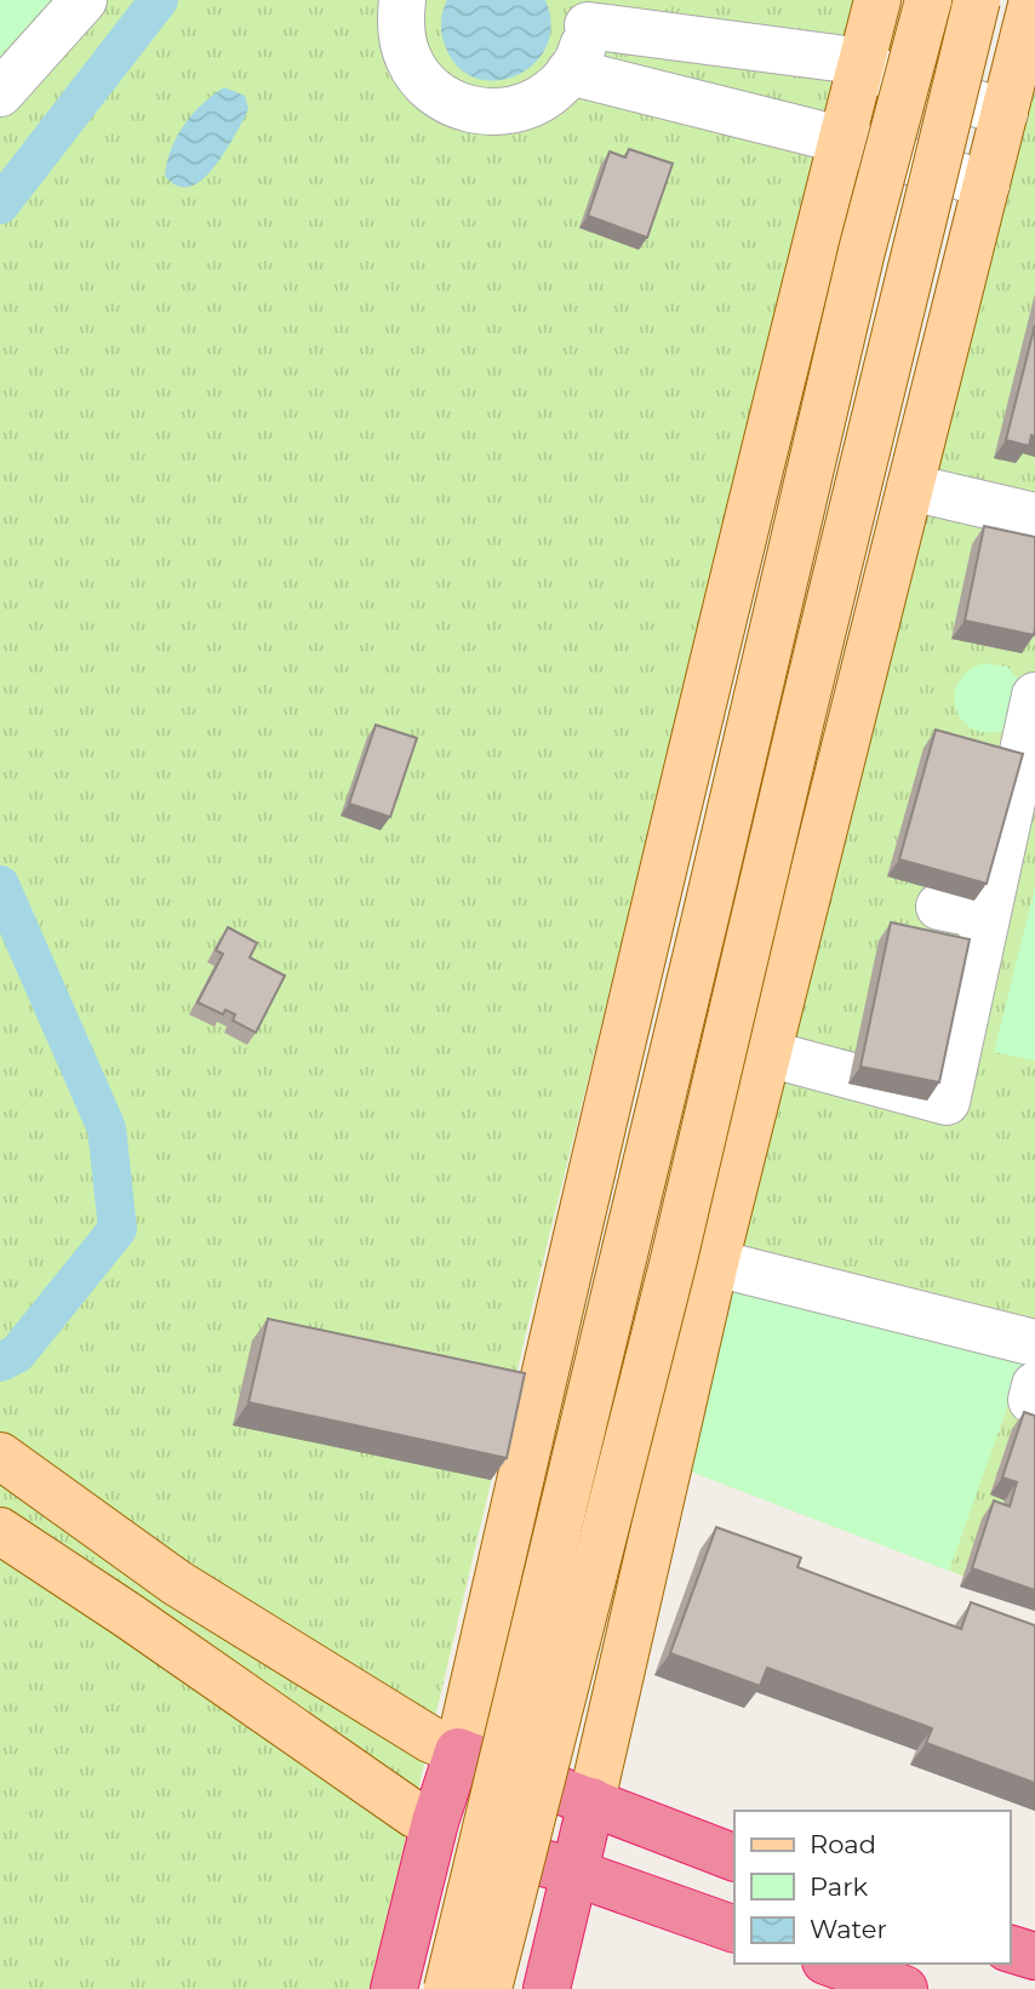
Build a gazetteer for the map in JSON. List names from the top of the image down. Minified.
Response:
{"legend":["Road","Park","Water"]}
